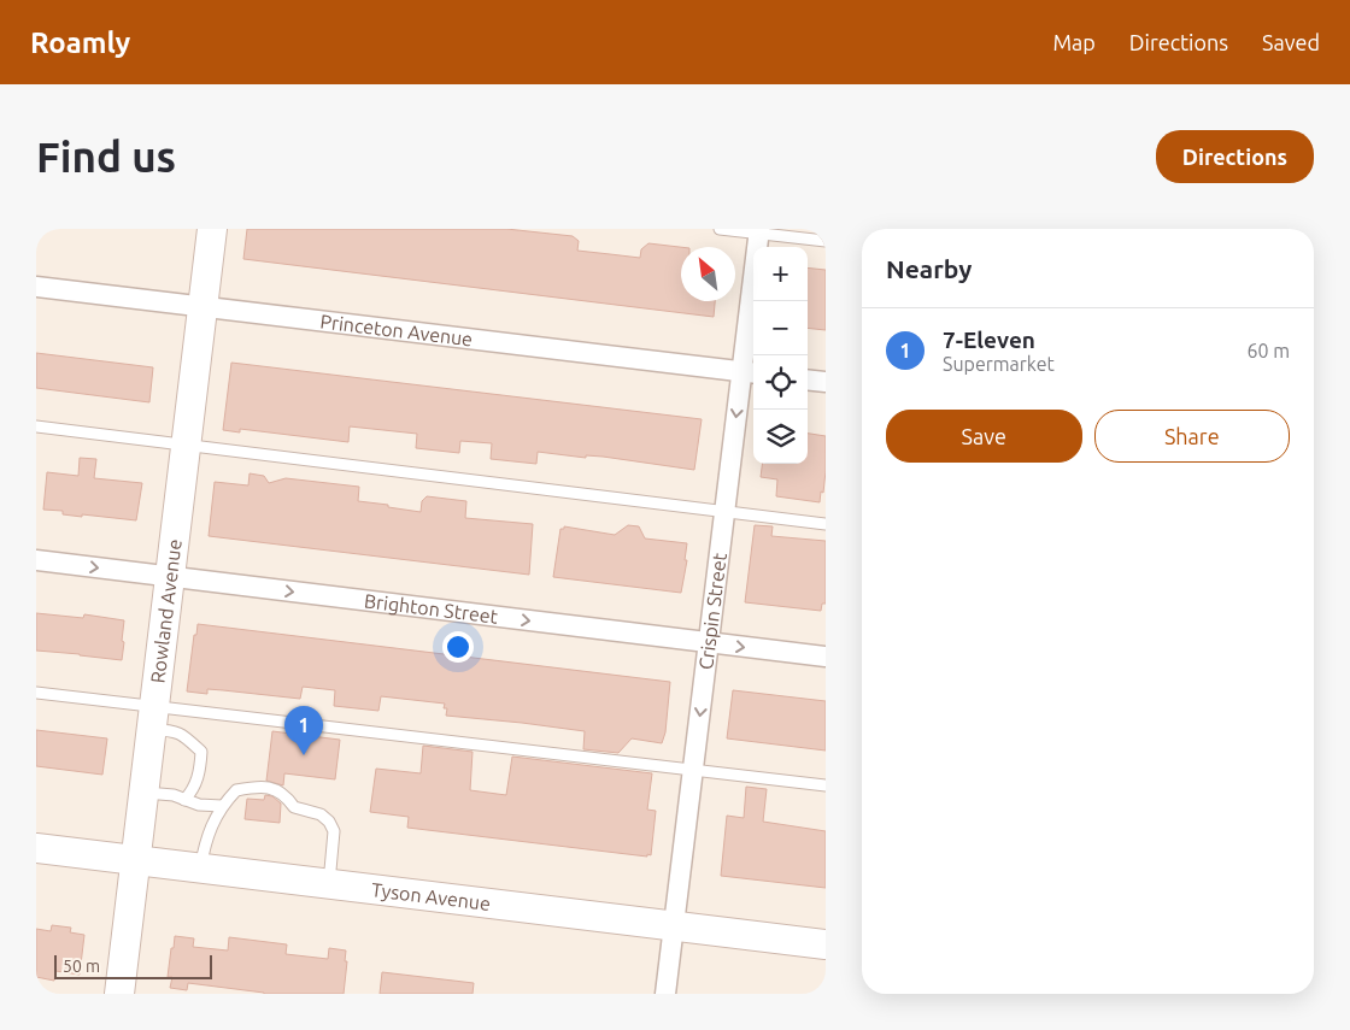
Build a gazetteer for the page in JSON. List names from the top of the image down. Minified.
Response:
{"streets":{"street":["Princeton Avenue","Brighton Street","Rowland Avenue","Crispin Street","Tyson Avenue"]},"crossings":[["Princeton Avenue","Rowland Avenue"],["Princeton Avenue","Crispin Street"],["Brighton Street","Rowland Avenue"],["Brighton Street","Crispin Street"],["Rowland Avenue","Tyson Avenue"],["Crispin Street","Tyson Avenue"]],"one_way":["Brighton Street"],"scale_bar":"50 m","north":"top left","page":{"header":"Roamly","nav":["Map","Directions","Saved"],"buttons":["Directions",["Save","Share"]],"title":"Find us","heading":"Nearby","map_buttons":["+","−"],"list":[{"mark":"1","name":"7-Eleven","note":"Supermarket","value":"60 m"}],"pins":"1","scale":"50 m"}}
